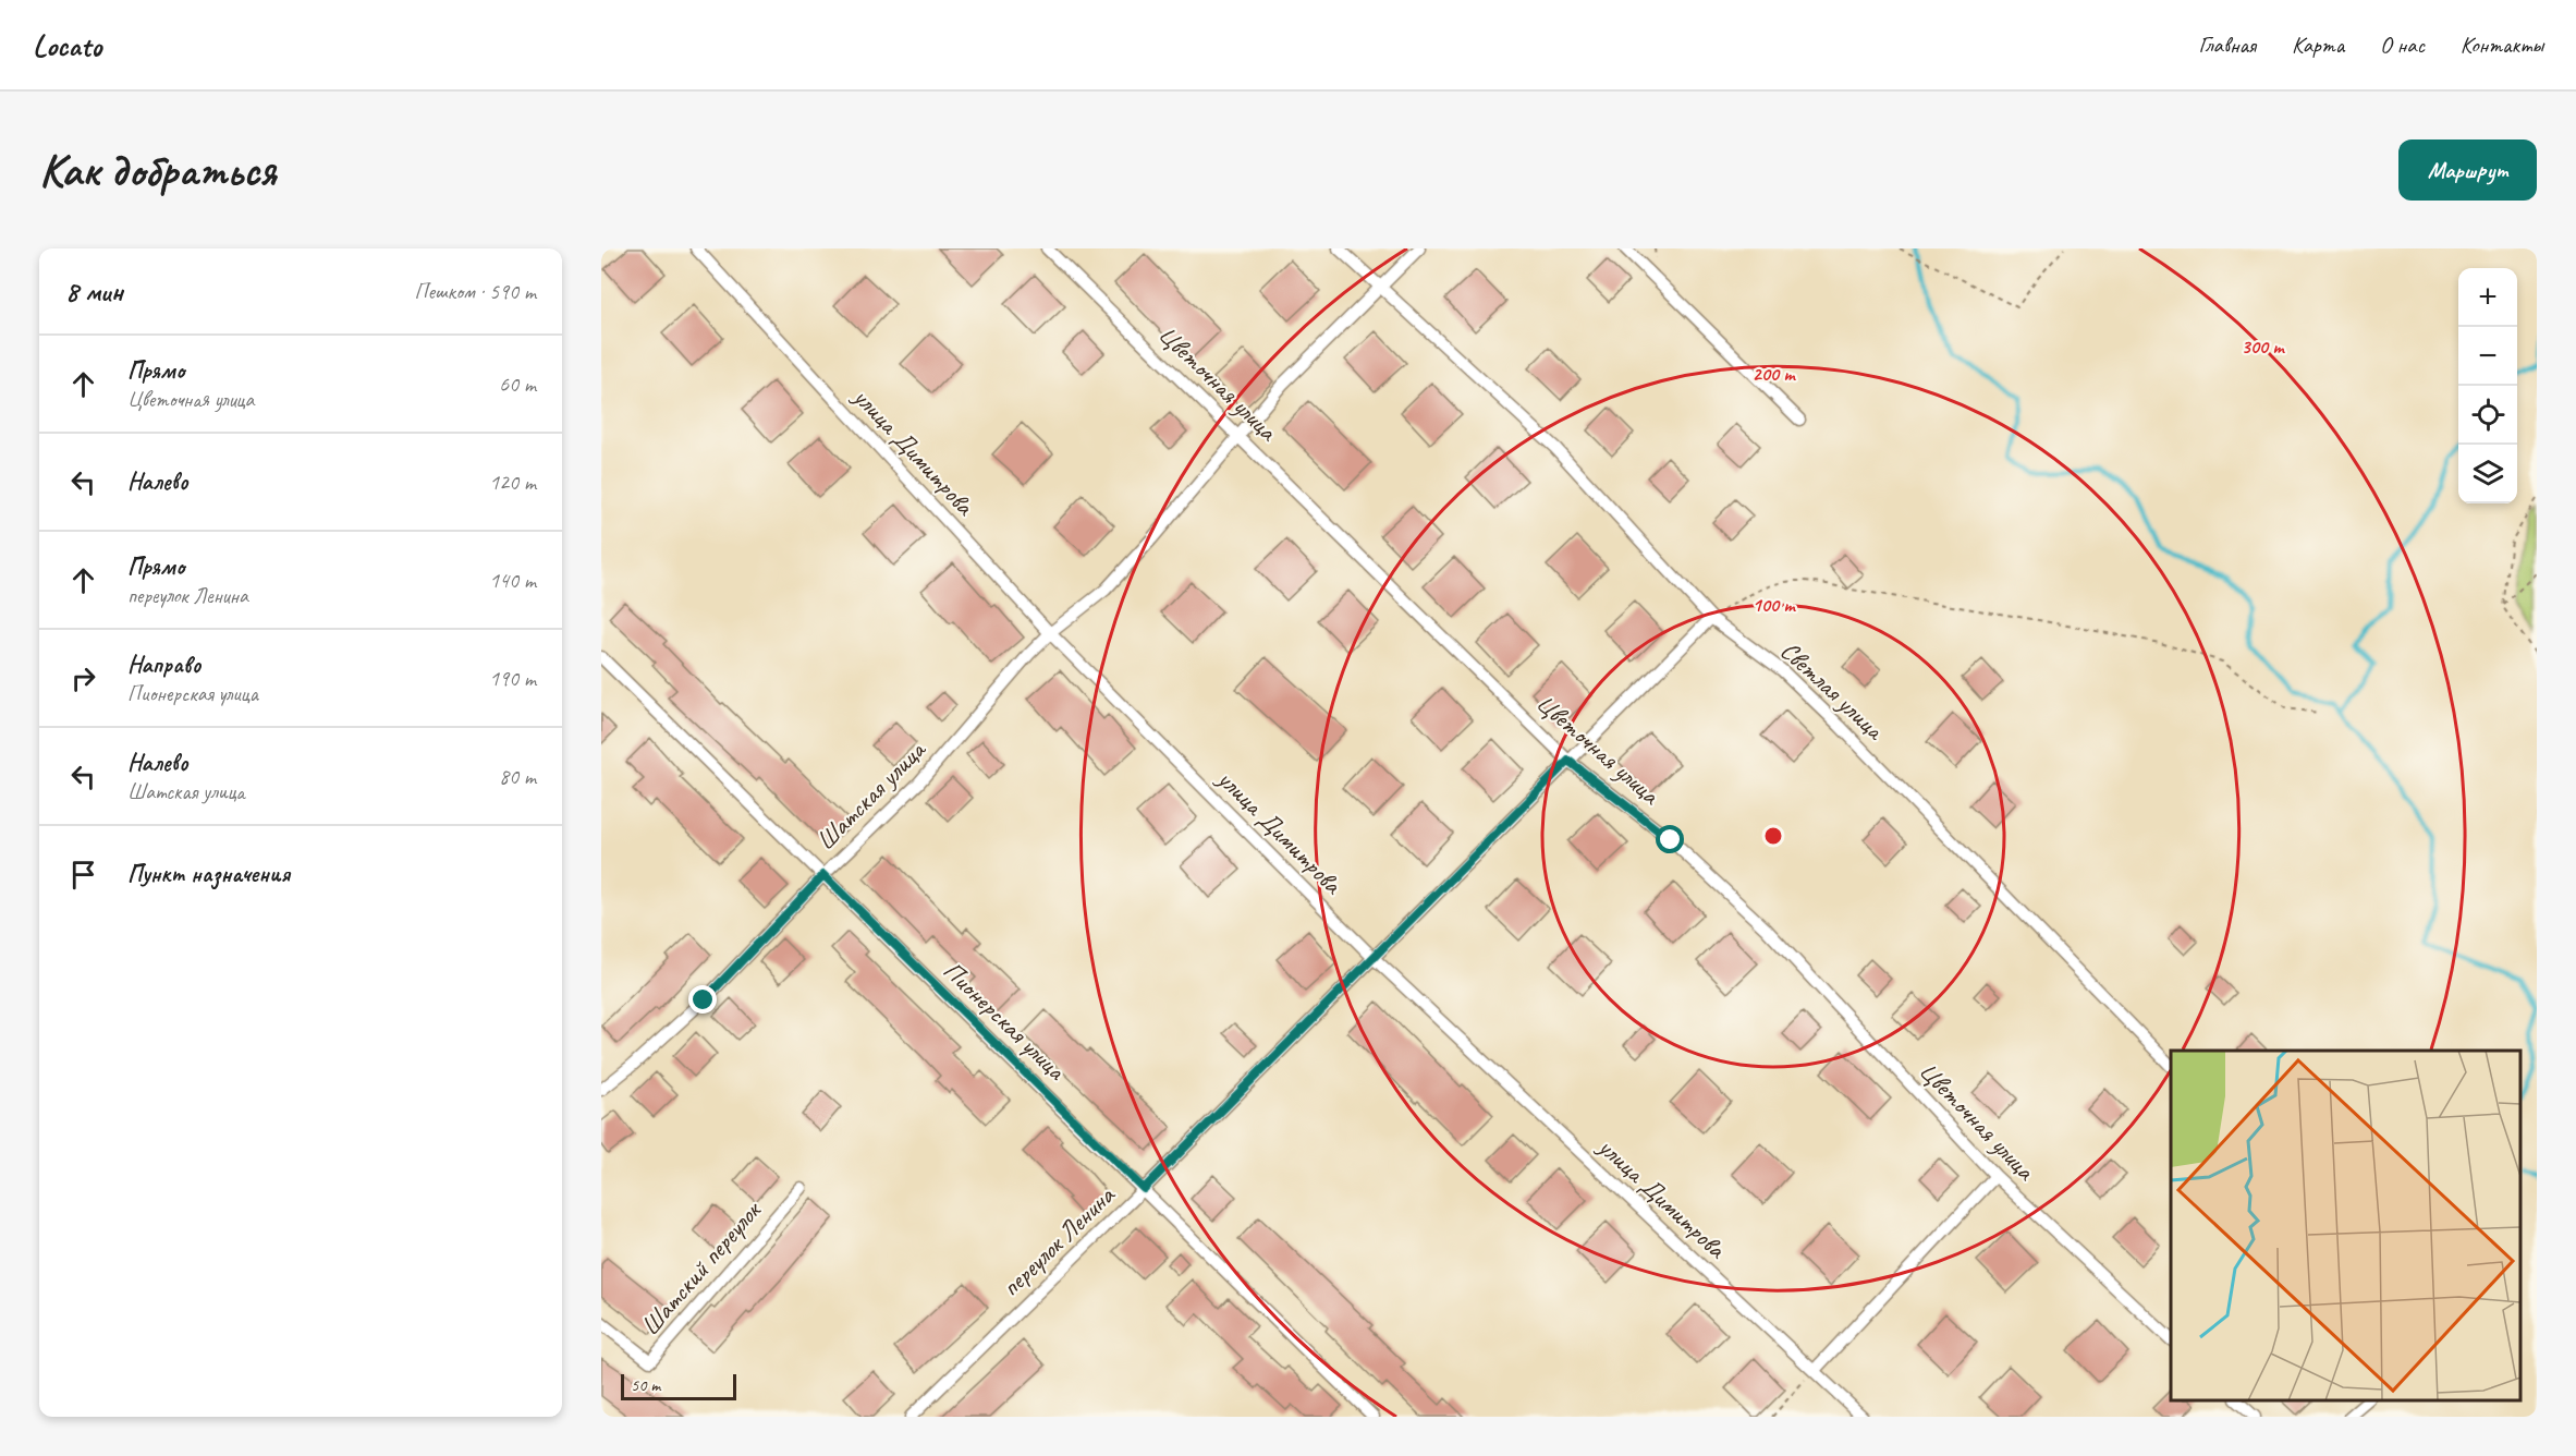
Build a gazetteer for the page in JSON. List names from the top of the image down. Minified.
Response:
{"streets":{"street":["Цветочная улица","улица Димитрова","Светлая улица","Шатская улица","Пионерская улица","переулок Ленина","Шатский переулок"]},"crossings":[["Цветочная улица","Шатская улица"],["Цветочная улица","переулок Ленина"],["улица Димитрова","Шатская улица"],["улица Димитрова","переулок Ленина"],["Светлая улица","Шатская улица"],["Светлая улица","переулок Ленина"],["Шатская улица","Пионерская улица"],["Пионерская улица","переулок Ленина"]],"scale_bar":"50 m","page":{"header":"Locato","nav":["Главная","Карта","О нас","Контакты"],"buttons":"Маршрут","title":"Как добраться","heading":["8 мин","Пешком · 590 m"],"map_buttons":["+","−"],"list":[["Прямо","Цветочная улица","60 m"],["Налево","120 m"],["Прямо","переулок Ленина","140 m"],["Направо","Пионерская улица","190 m"],["Налево","Шатская улица","80 m"],"Пункт назначения"],"scale":"50 m"},"rings":["300 m","200 m","100 m"]}
